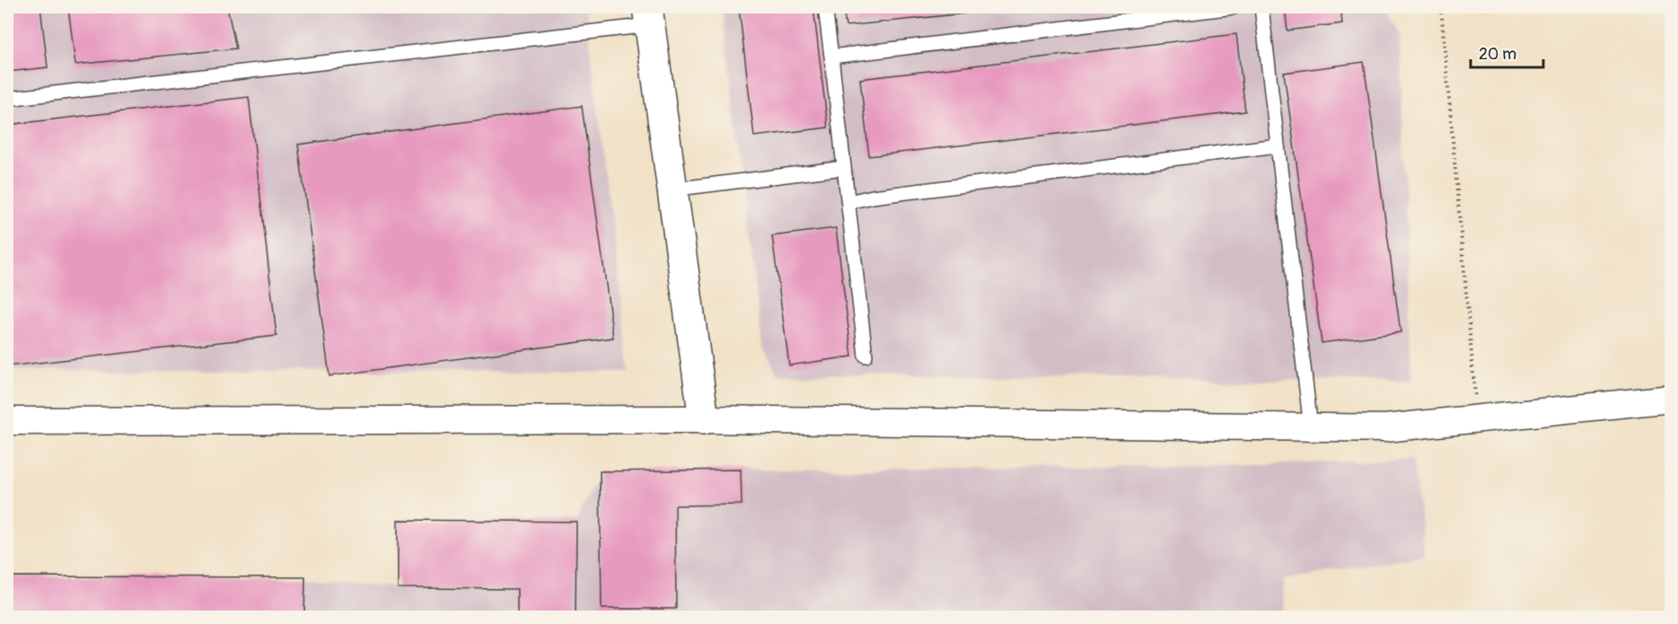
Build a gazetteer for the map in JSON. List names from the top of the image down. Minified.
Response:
{"scale_bar":"20 m"}
